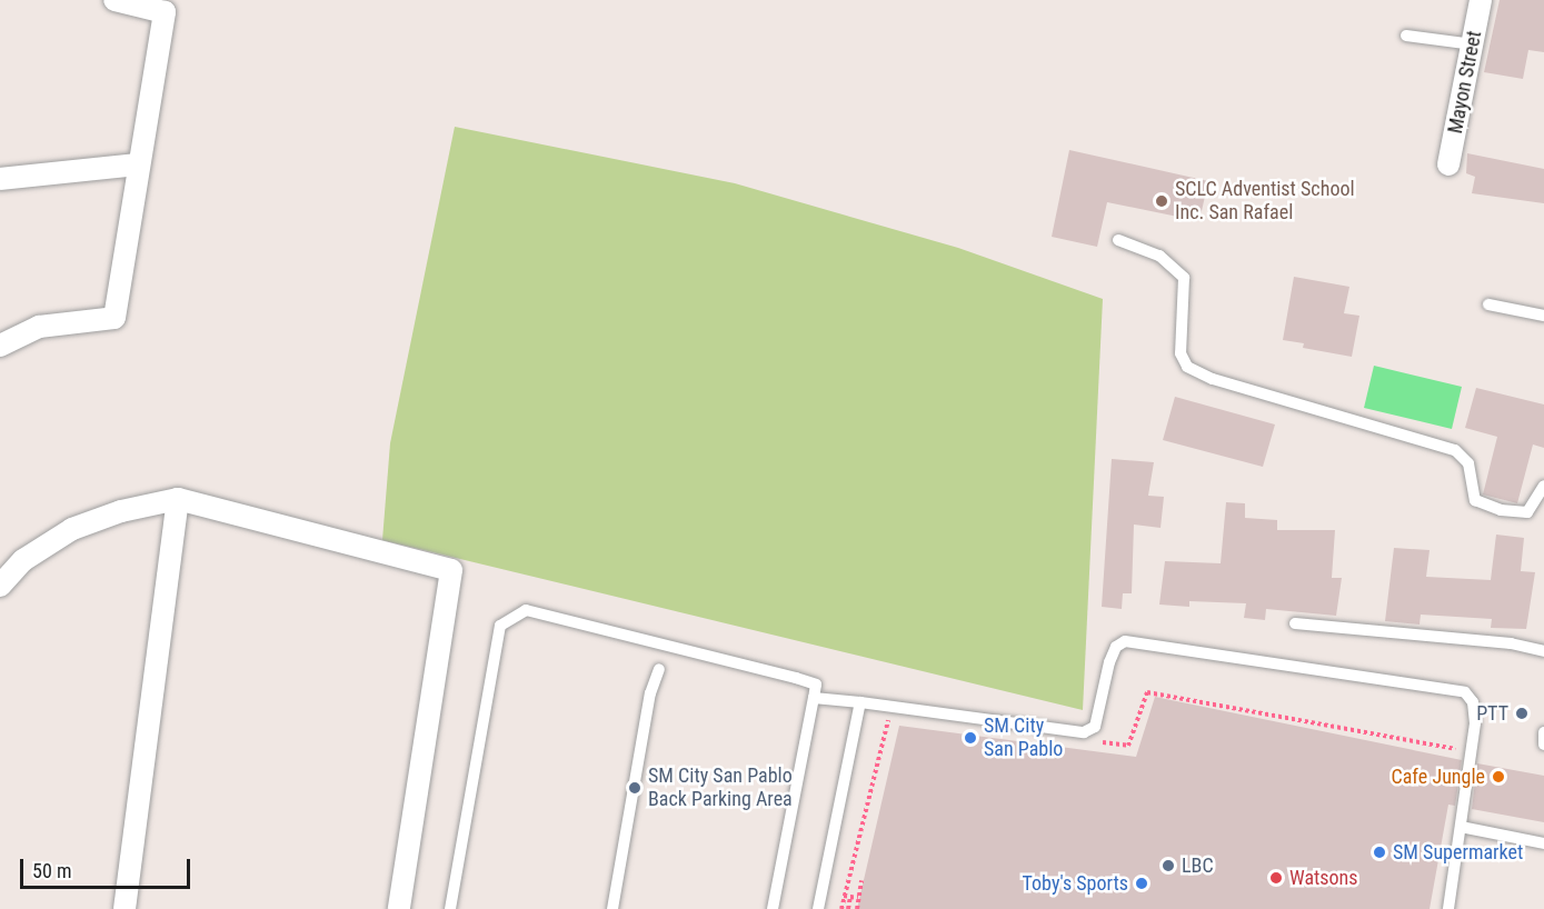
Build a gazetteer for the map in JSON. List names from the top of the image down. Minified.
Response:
{"streets":{"street":["Mayon Street"]},"places":["SCLC Adventist School Inc. San Rafael","PTT","SM City San Pablo","Cafe Jungle","SM City San Pablo Back Parking Area","SM Supermarket","LBC","Watsons","Toby's Sports"],"scale_bar":"50 m"}
